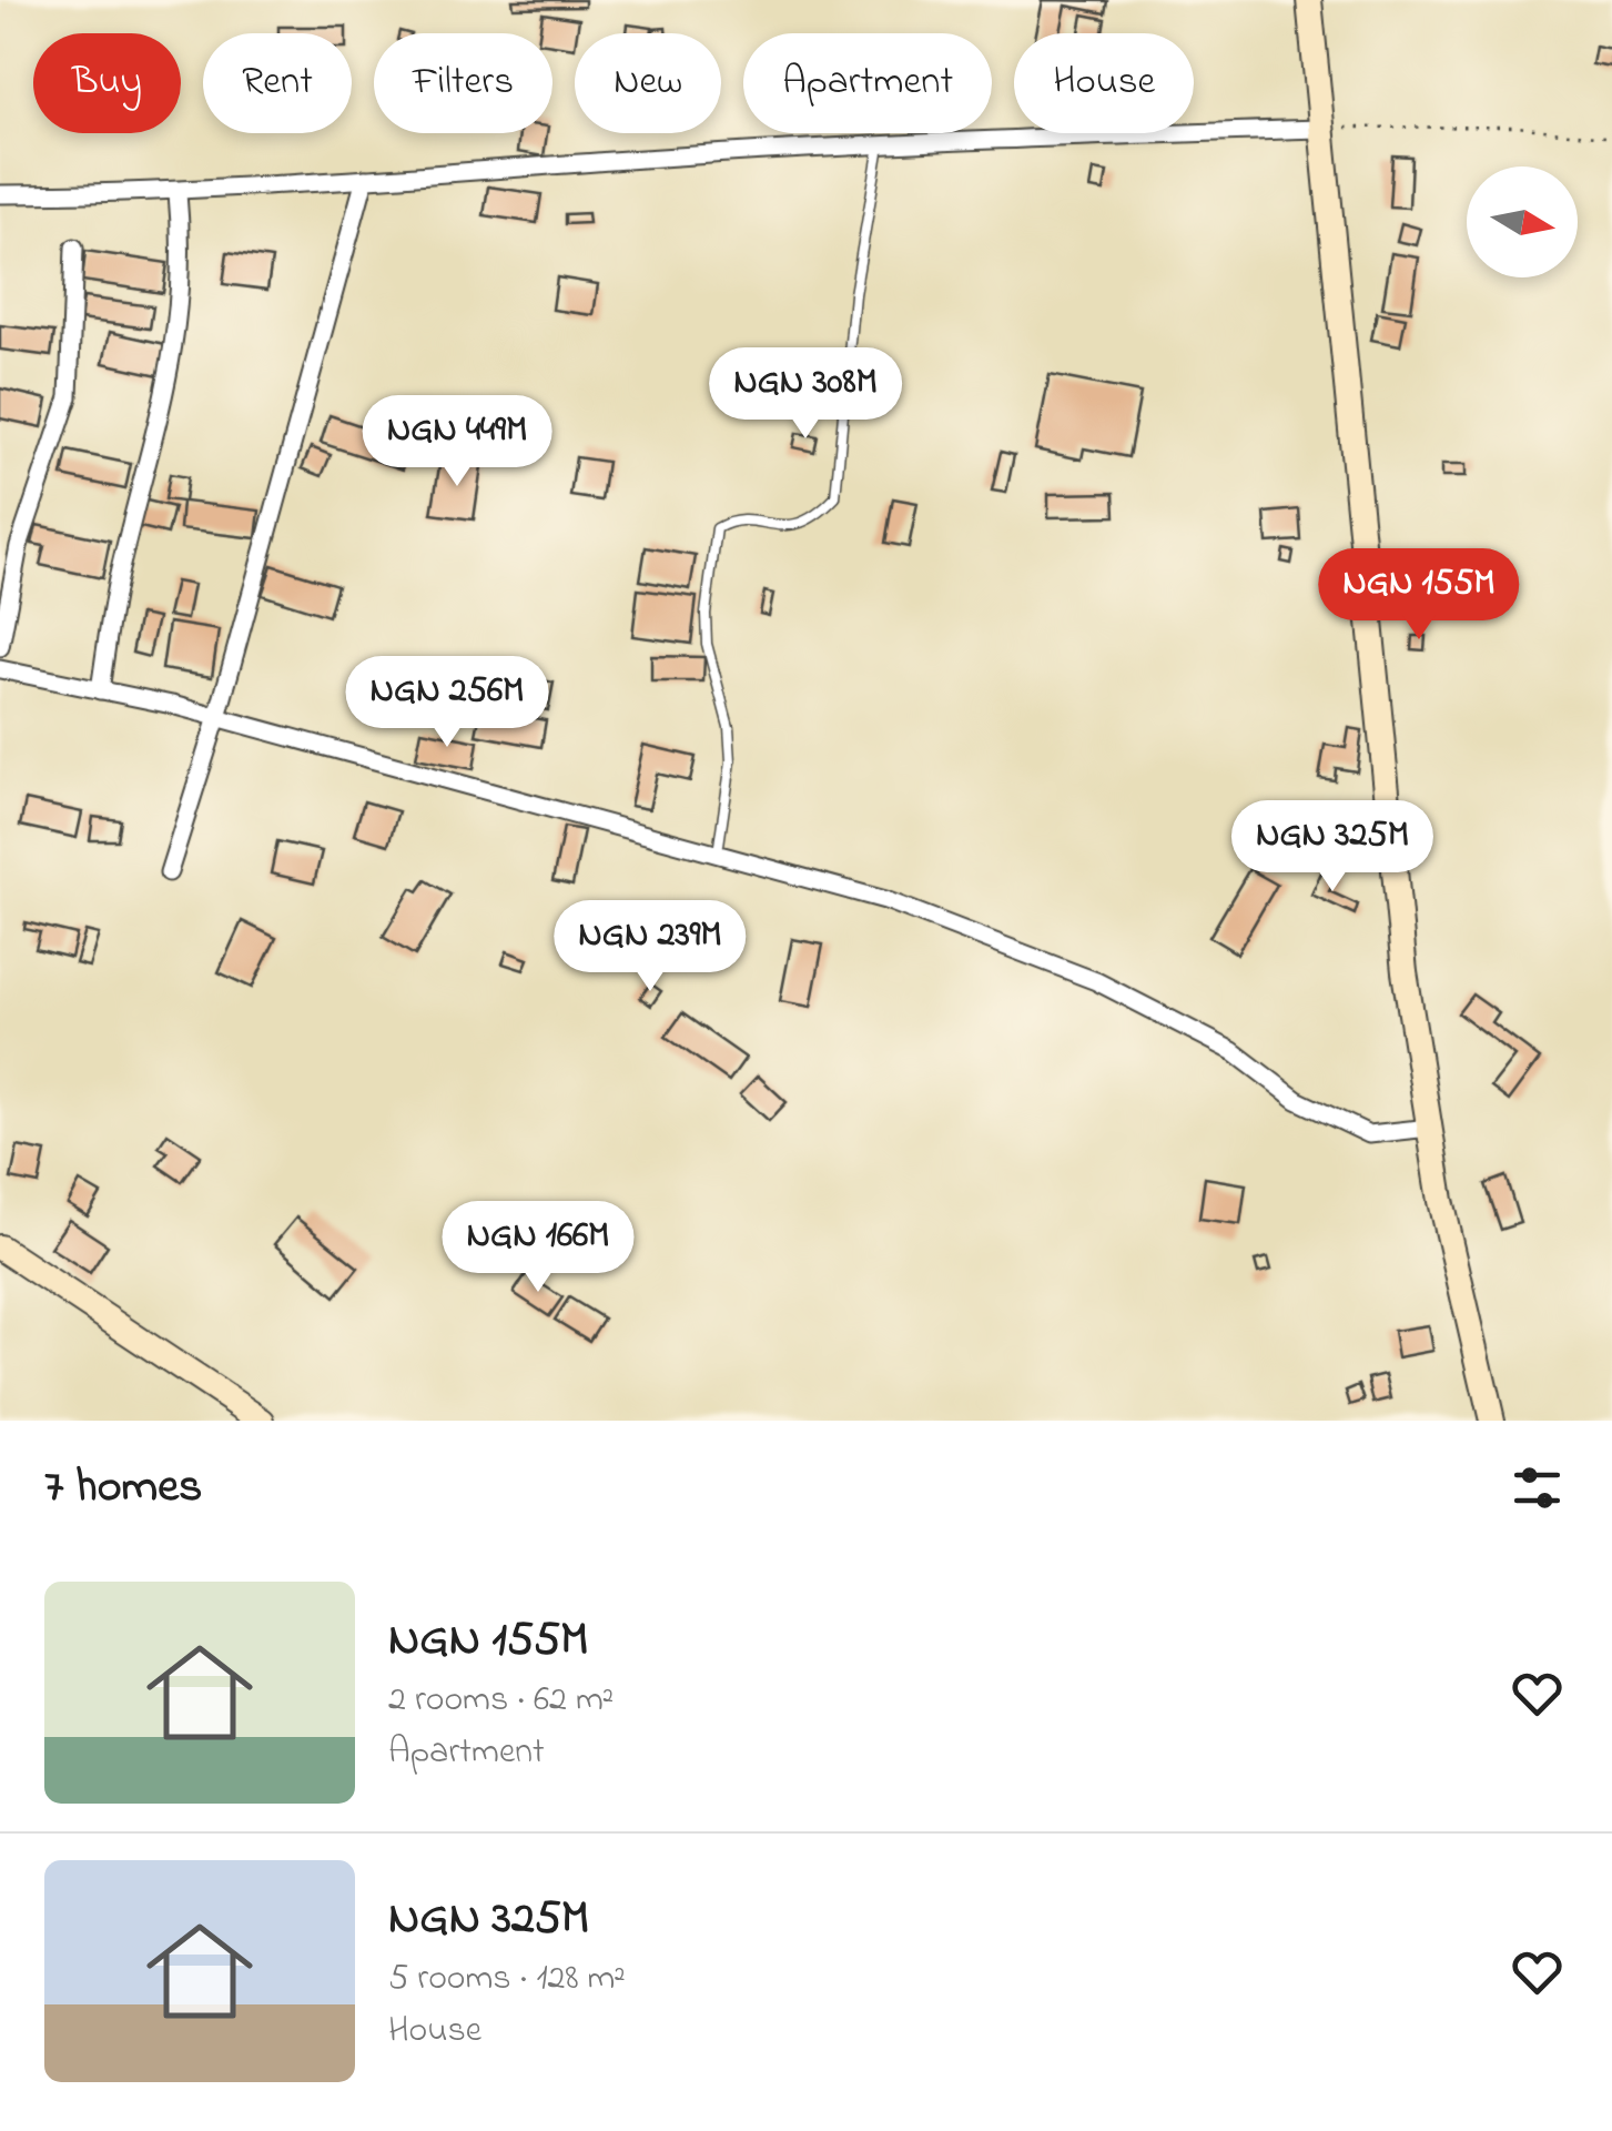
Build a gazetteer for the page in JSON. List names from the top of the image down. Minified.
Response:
{"north":"right","page":{"chip":["Buy","Rent","Filters","New","Apartment","House"],"price":["NGN 308M","NGN 449M","NGN 155M","NGN 256M","NGN 325M","NGN 239M","NGN 166M"],"heading":"7 homes","list":[{"name":"NGN 155M","note":"2 rooms · 62 m² · Apartment"},{"name":"NGN 325M","note":"5 rooms · 128 m² · House"}]}}
